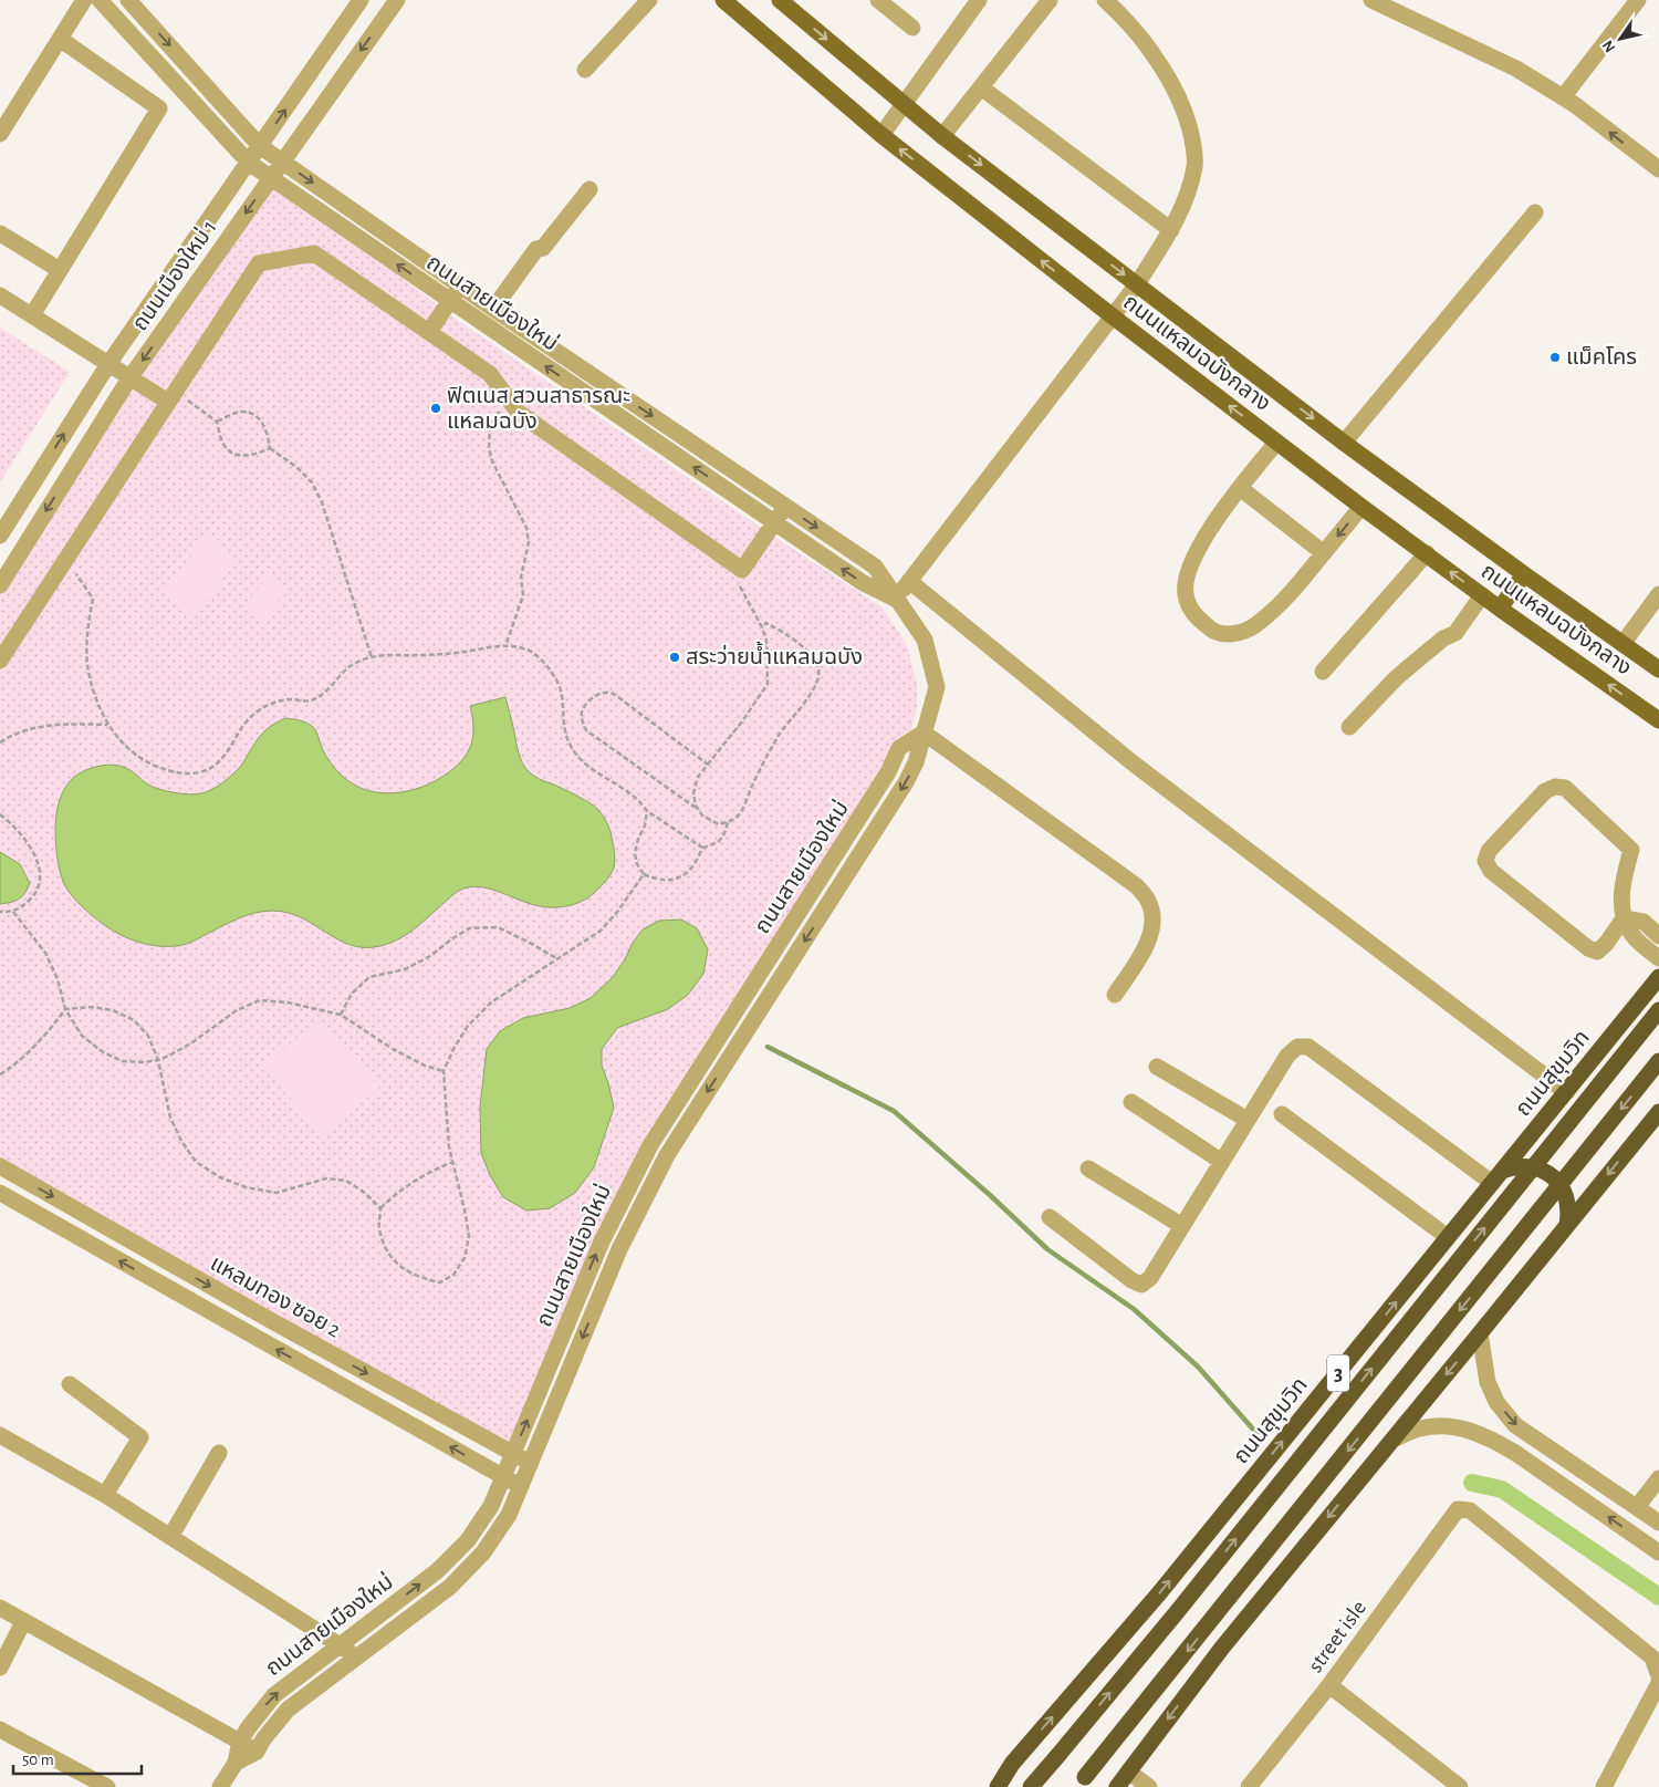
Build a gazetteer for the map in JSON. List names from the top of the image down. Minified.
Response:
{"streets":{"highway":["ถนนสุขุมวิท","3"],"main road":["ถนนแหลมฉบังกลาง"],"street":["ถนนเมืองใหม่ 1","ถนนสายเมืองใหม่","แหลมทอง ซอย 2","street isle"]},"crossings":[["ถนนเมืองใหม่ 1","ถนนสายเมืองใหม่"],["ถนนสายเมืองใหม่","แหลมทอง ซอย 2"]],"places":["แม็คโคร","ฟิตเนส สวนสาธารณะ แหลมฉบัง","สระว่ายน้ำแหลมฉบัง"],"scale_bar":"50 m","north":"bottom left"}
